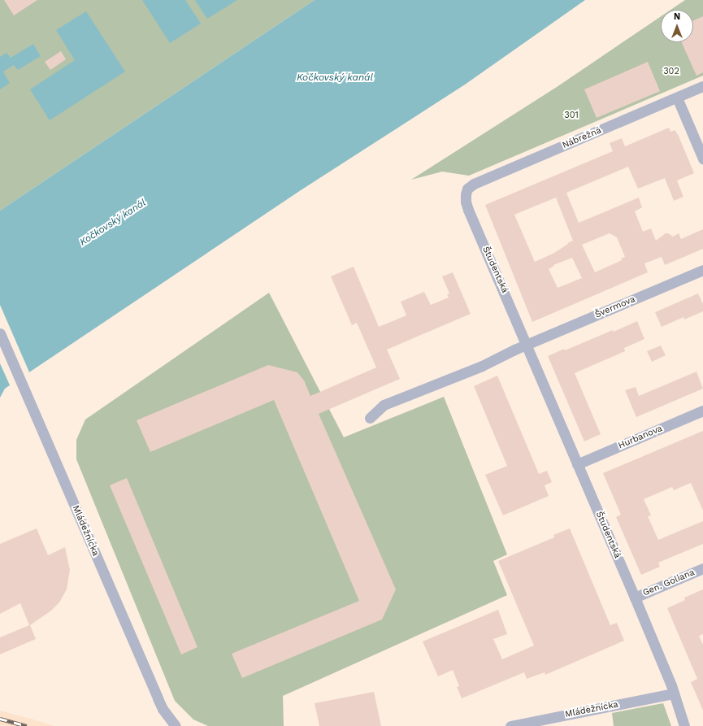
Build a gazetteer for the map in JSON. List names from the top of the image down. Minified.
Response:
{"streets":{"street":["Nábrežná","Študentská","Švermova","Hurbanova","Mládežnícka","Gen. Goliana"]},"crossings":[["Nábrežná","Študentská"],["Študentská","Švermova"],["Študentská","Hurbanova"],["Študentská","Mládežnícka"],["Študentská","Gen. Goliana"]],"water":["Kočkovský kanál"],"parks":["302","301"],"north":"top"}
